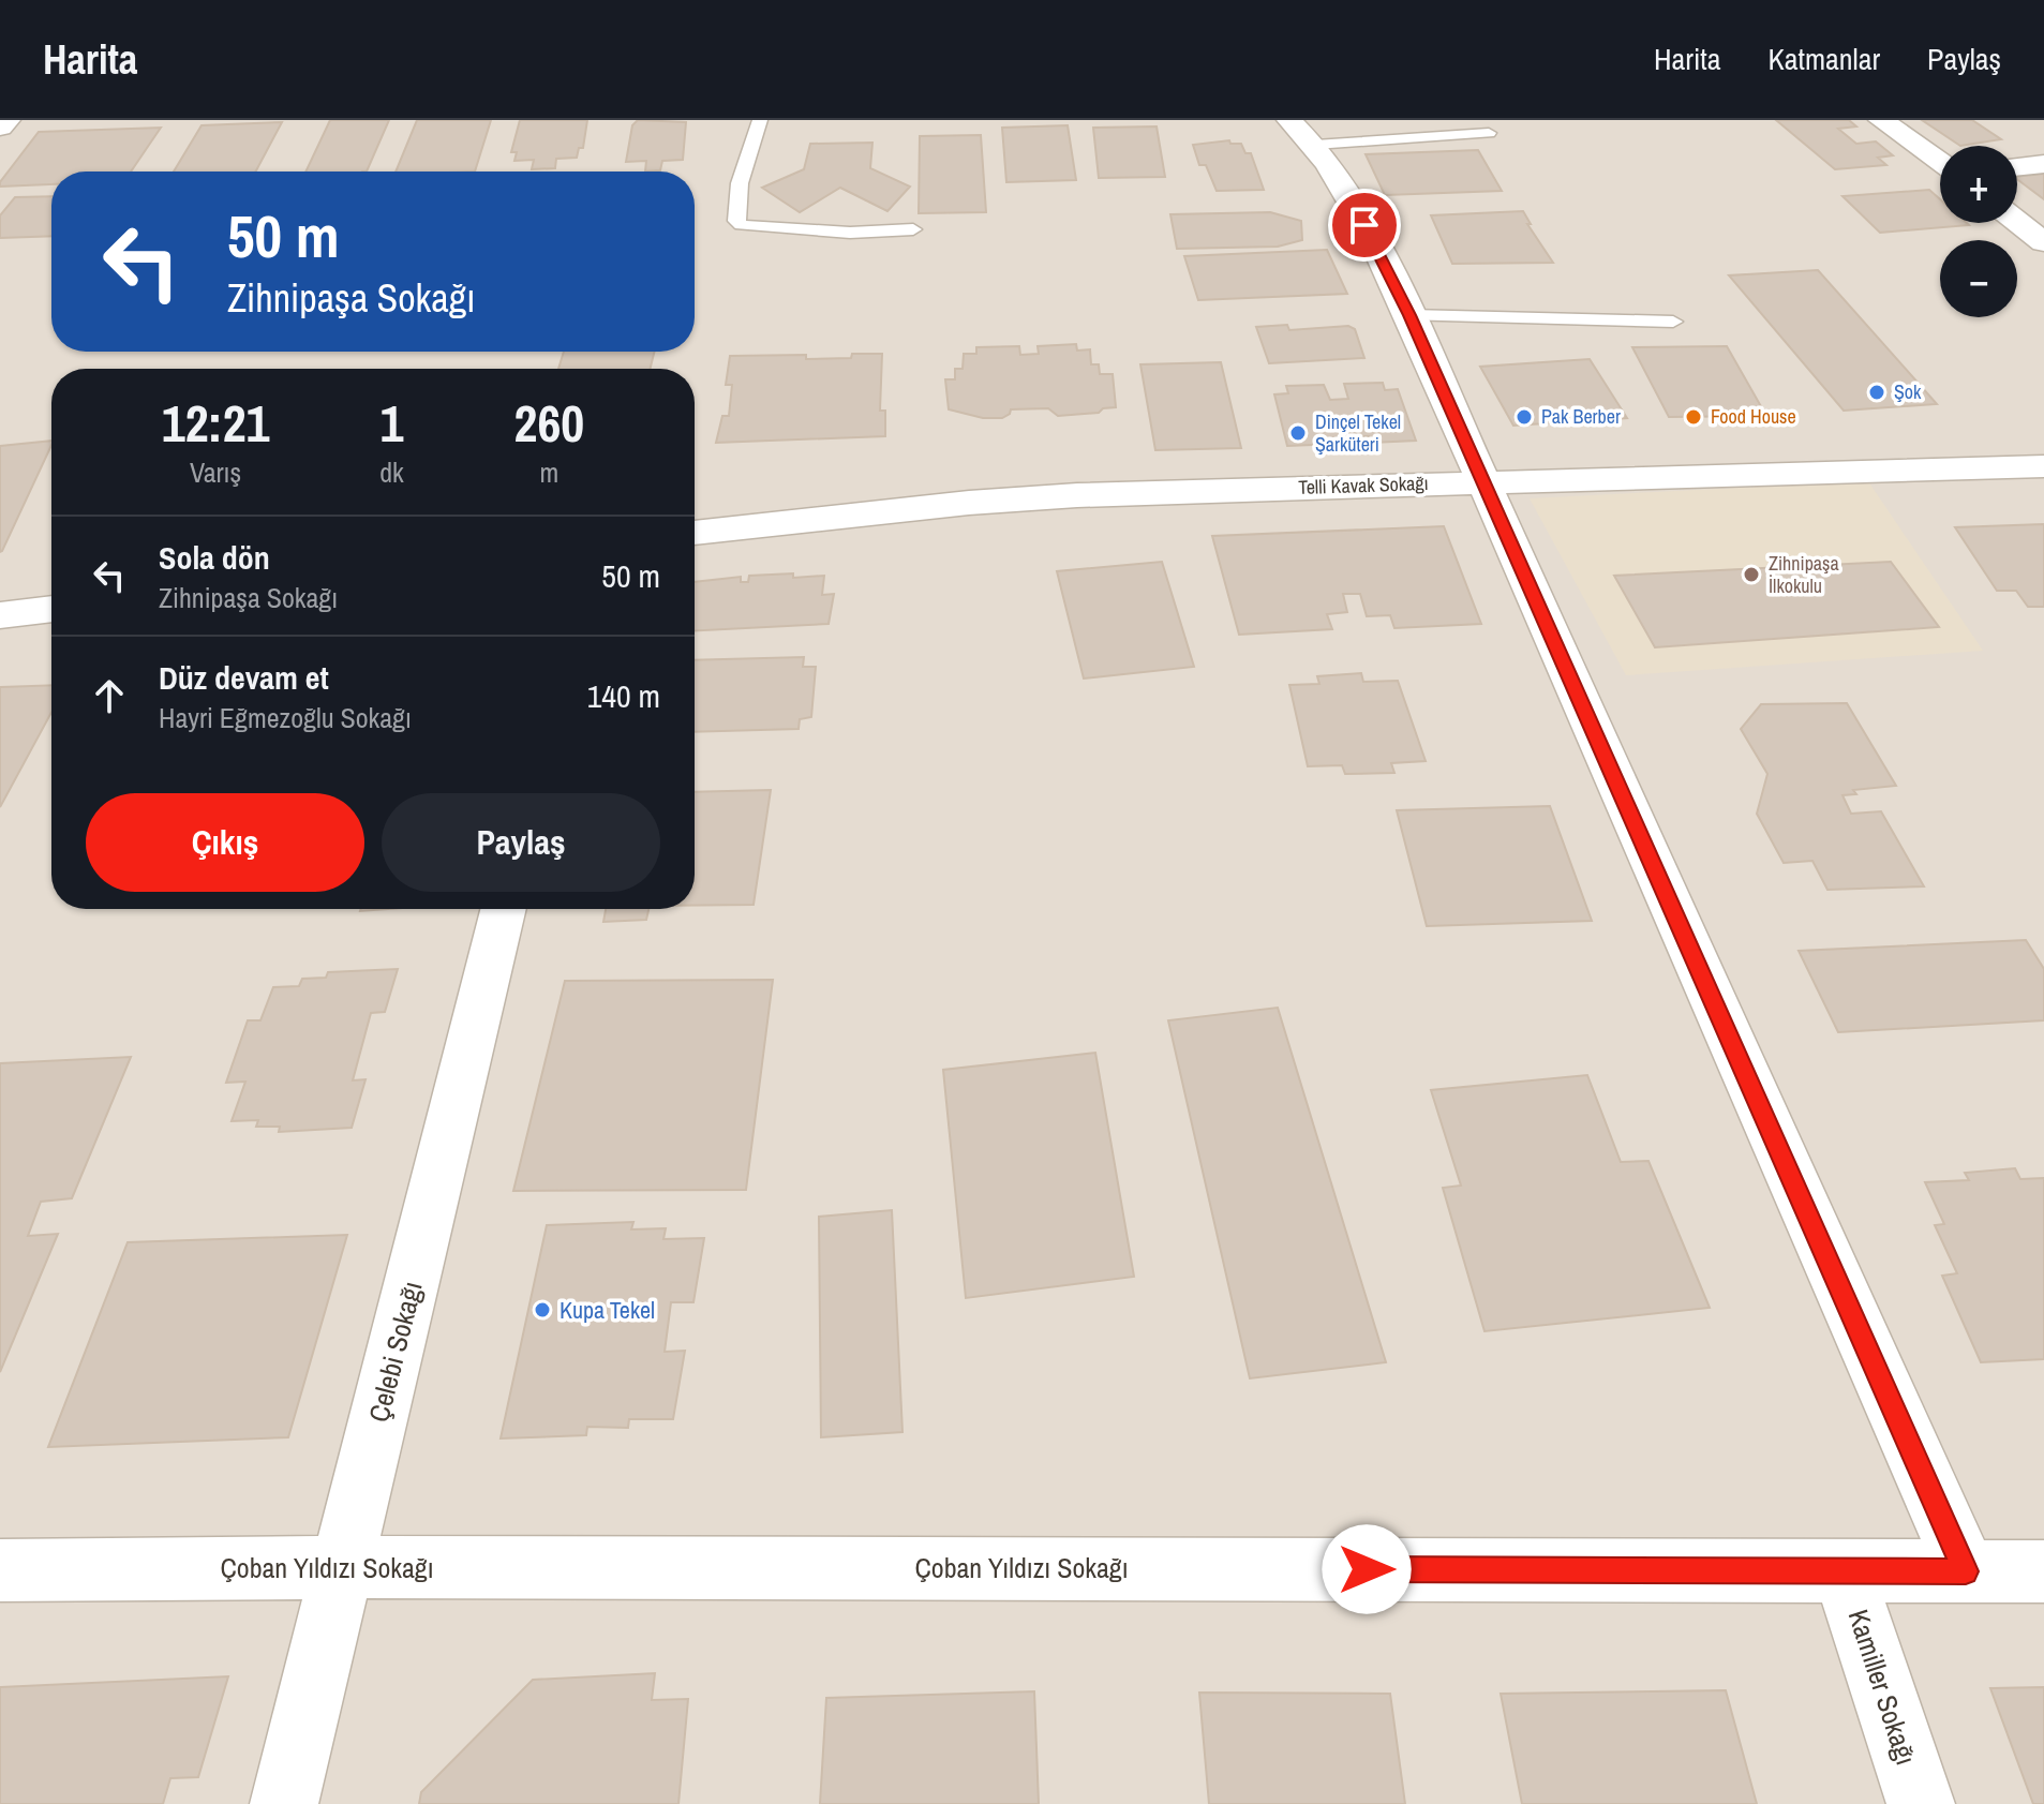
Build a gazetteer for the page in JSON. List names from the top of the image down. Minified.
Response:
{"streets":{"street":["Telli Kavak Sokağı","Çelebi Sokağı","Çoban Yıldızı Sokağı","Kamiller Sokağı"]},"crossings":[["Çelebi Sokağı","Çoban Yıldızı Sokağı"],["Çoban Yıldızı Sokağı","Kamiller Sokağı"]],"places":["Şok","Pak Berber","Food House","Dinçel Tekel Şarküteri","Zihnipaşa İlkokulu","Kupa Tekel"],"page":{"header":"Harita","nav":["Harita","Katmanlar","Paylaş"],"map_buttons":["+","−"],"turn":["50 m","Zihnipaşa Sokağı"],"eta":["12:21","Varış","1","dk","260","m"],"list":[{"name":"Sola dön","note":"Zihnipaşa Sokağı","value":"50 m"},{"name":"Düz devam et","note":"Hayri Eğmezoğlu Sokağı","value":"140 m"}],"buttons":["Çıkış","Paylaş"]}}
